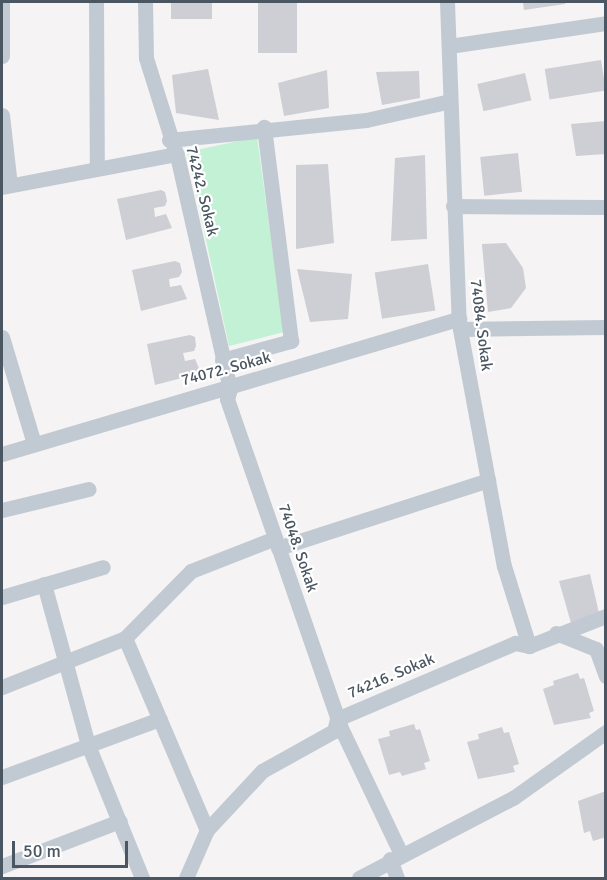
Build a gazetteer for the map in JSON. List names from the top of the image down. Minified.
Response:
{"streets":{"street":["74242. Sokak","74084. Sokak","74072. Sokak","74048. Sokak","74216. Sokak"]},"crossings":[["74242. Sokak","74072. Sokak"],["74242. Sokak","74048. Sokak"],["74084. Sokak","74072. Sokak"],["74084. Sokak","74216. Sokak"],["74072. Sokak","74048. Sokak"],["74048. Sokak","74216. Sokak"]],"scale_bar":"50 m"}
